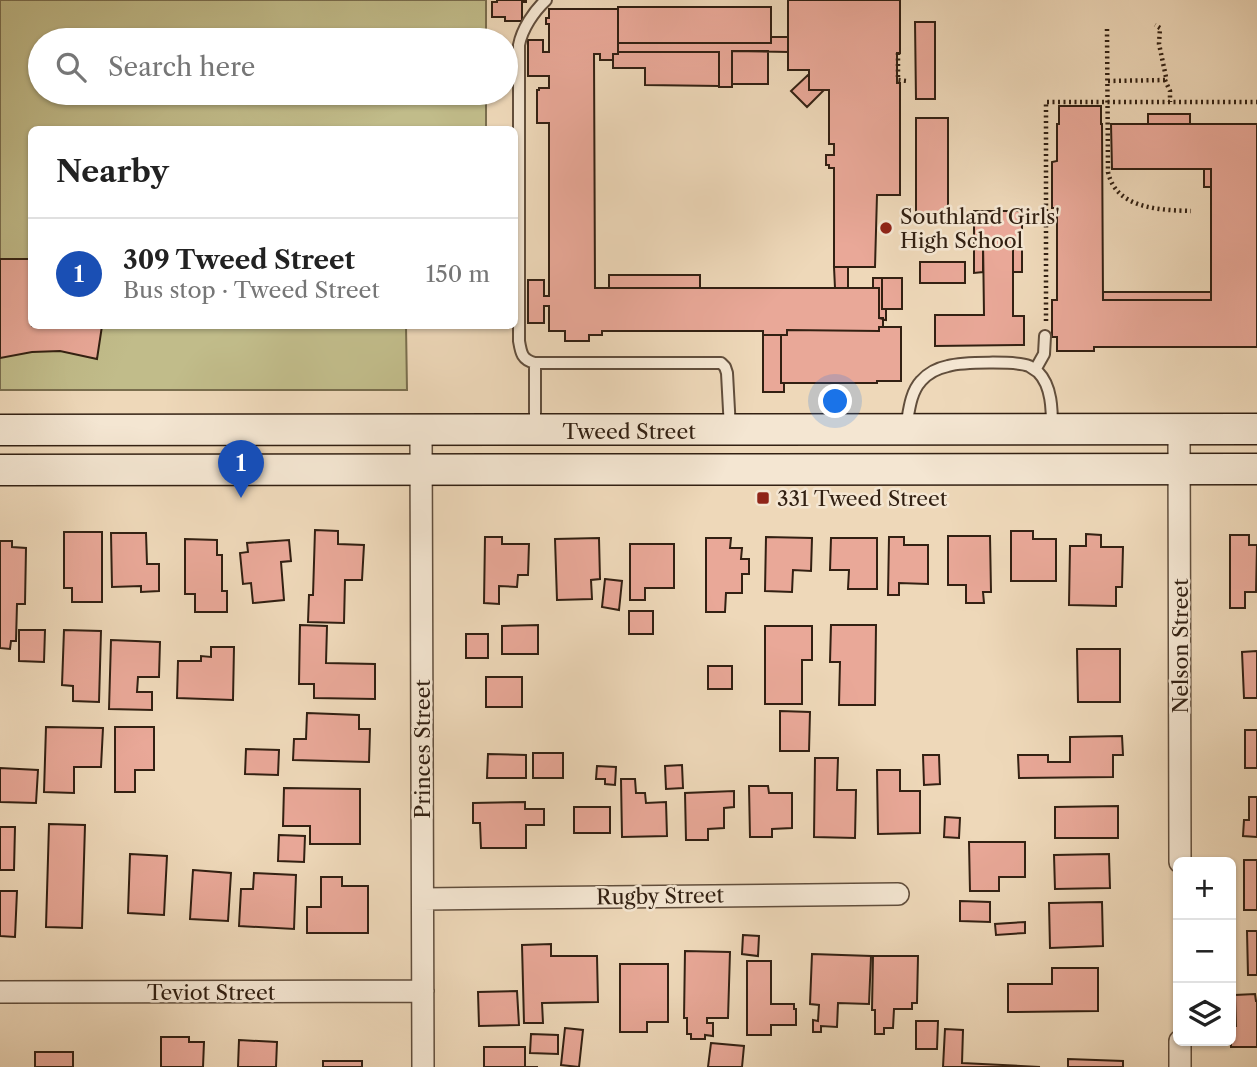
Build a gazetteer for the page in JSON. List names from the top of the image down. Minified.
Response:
{"streets":{"main road":["Tweed Street"],"street":["Nelson Street","Princes Street","Rugby Street","Teviot Street"]},"crossings":[["Tweed Street","Nelson Street"],["Tweed Street","Princes Street"],["Princes Street","Rugby Street"],["Princes Street","Teviot Street"]],"places":{"other":["Southland Girls' High School"],"transit":["331 Tweed Street"]},"page":{"search":"Search here","heading":"Nearby","list":[{"mark":"1","name":"309 Tweed Street","note":"Bus stop · Tweed Street","value":"150 m"}],"pins":"1","map_buttons":["+","−"]}}
